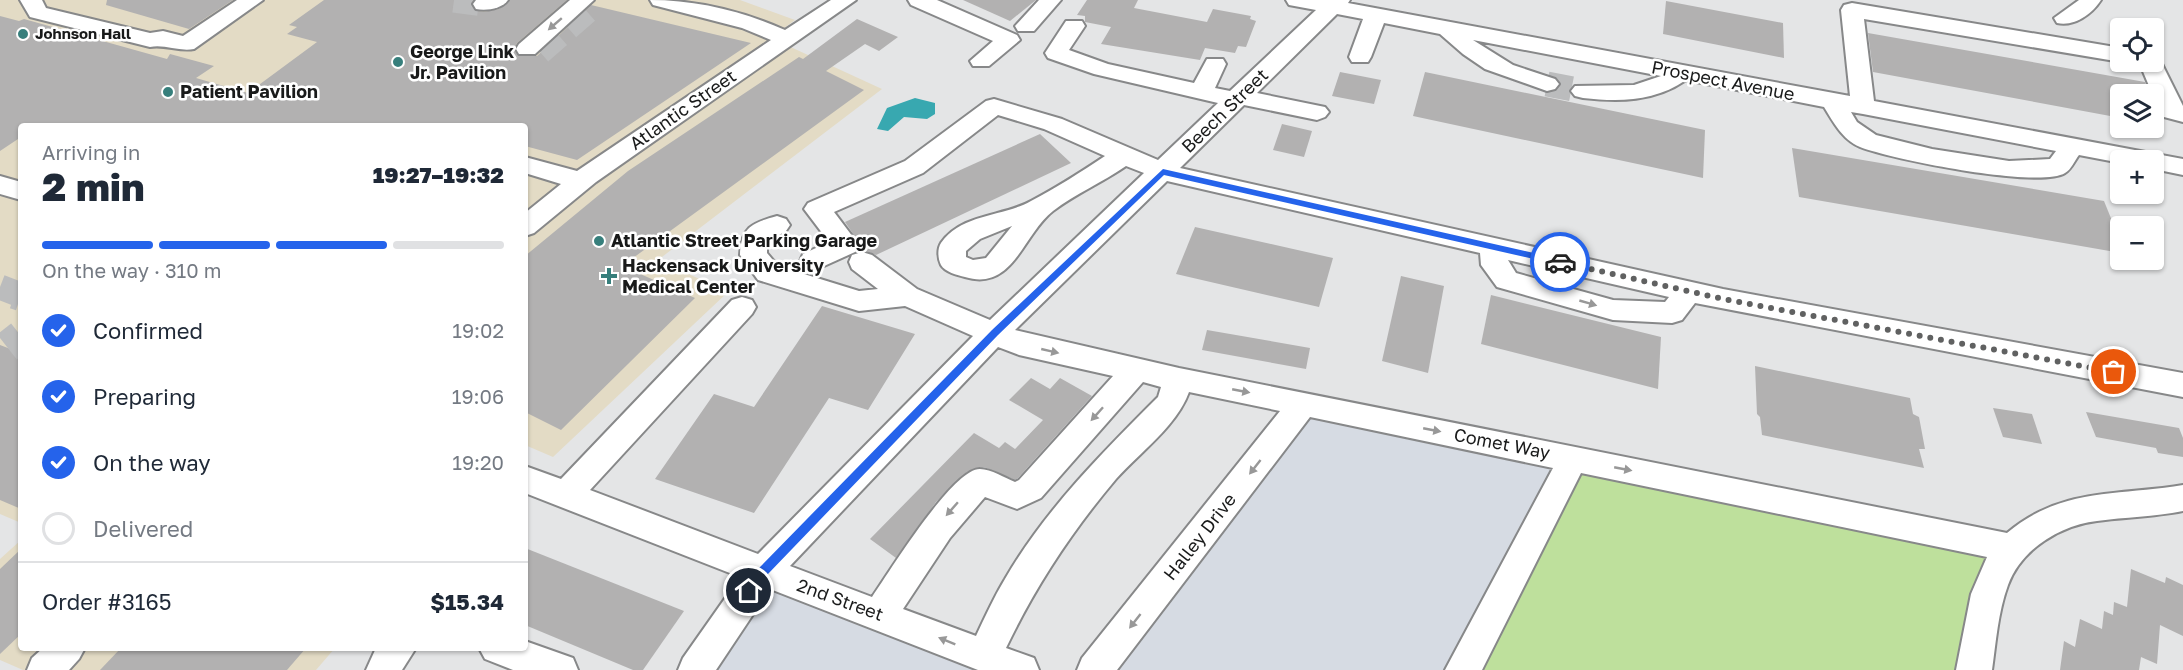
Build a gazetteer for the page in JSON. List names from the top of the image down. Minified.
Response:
{"streets":{"street":["Prospect Avenue","Atlantic Street","Beech Street","Comet Way","Halley Drive","2nd Street"]},"crossings":[["Prospect Avenue","Beech Street"],["Beech Street","Comet Way"],["Beech Street","2nd Street"],["Comet Way","Halley Drive"]],"places":{"other":["Johnson Hall","George Link Jr. Pavilion","Patient Pavilion","Atlantic Street Parking Garage"],"health":["Hackensack University Medical Center"]},"page":{"map_buttons":["+","−"],"heading":["2 min","Arriving in","19:27–19:32"],"panel":["Order #3165","$15.34"],"bar":"On the way · 310 m","list":[["Confirmed","19:02"],["Preparing","19:06"],["On the way","19:20"],"Delivered"]}}
